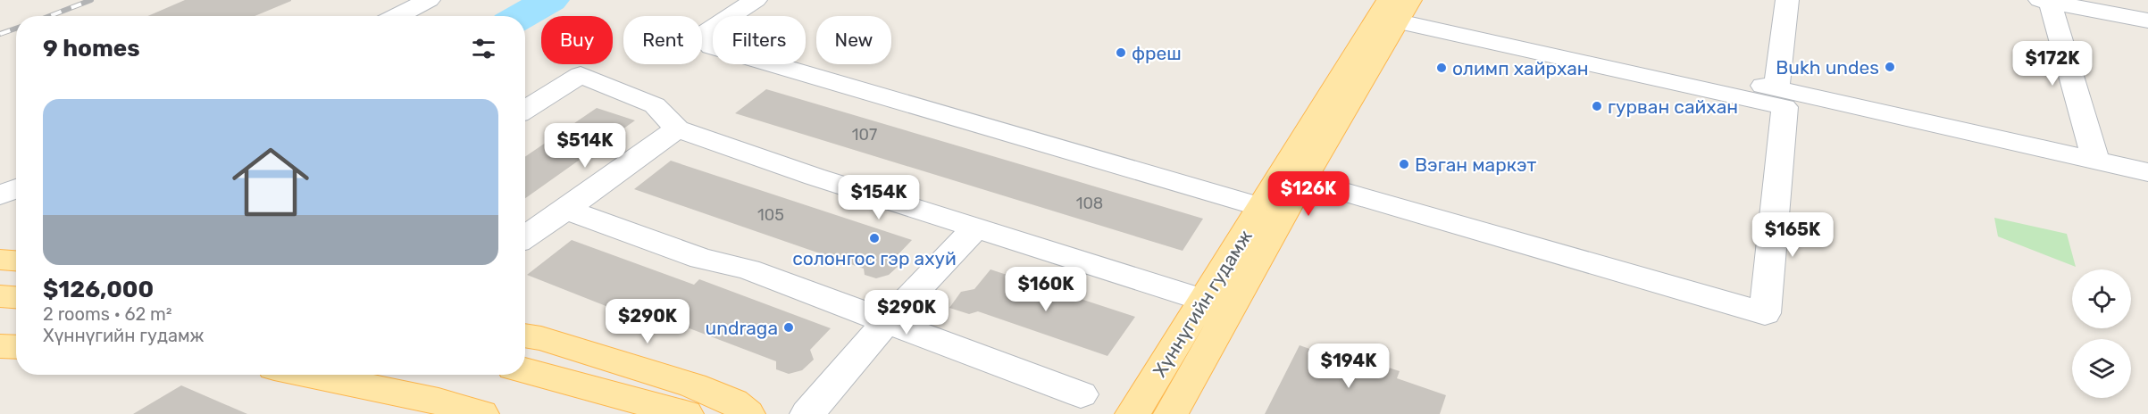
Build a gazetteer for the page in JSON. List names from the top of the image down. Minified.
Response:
{"streets":{"main road":["Хүннүгийн гудамж"]},"places":["фреш","Bukh undes","олимп хайрхан","гурван сайхан","Вэган маркэт","солонгос гэр ахуй","undraga"],"house_numbers":["107","108","105"],"page":{"chip":["Buy","Rent","Filters","New"],"heading":"9 homes","price":["$172K","$514K","$126K","$154K","$165K","$160K","$290K","$290K","$194K"],"list":[{"name":"$126,000","note":"2 rooms · 62 m² · Хүннүгийн гудамж"}]}}
